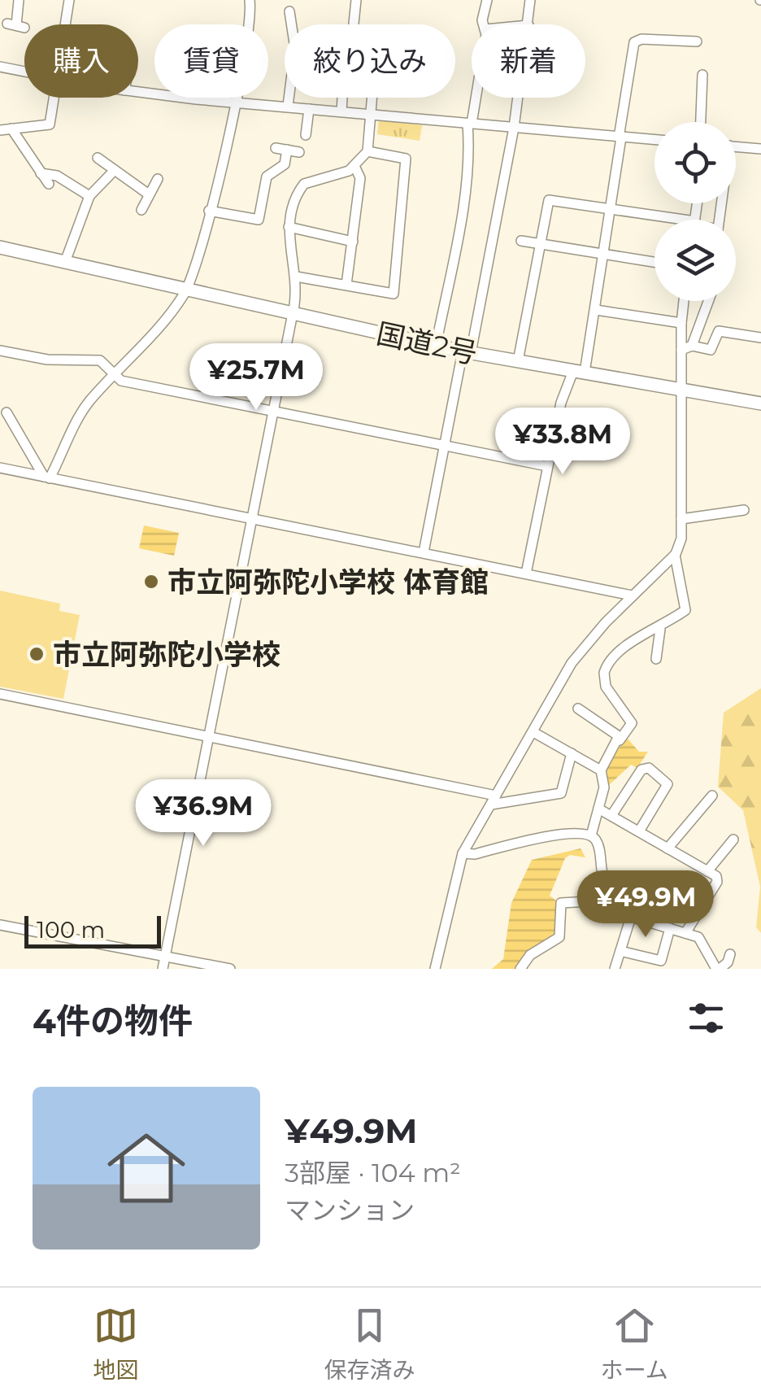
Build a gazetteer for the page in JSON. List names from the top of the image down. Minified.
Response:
{"streets":{"highway":["国道2号"]},"places":["市立阿弥陀小学校 体育館","市立阿弥陀小学校"],"scale_bar":"100 m","page":{"chip":["購入","賃貸","絞り込み","新着"],"price":["¥25.7M","¥33.8M","¥36.9M","¥49.9M"],"scale":"100 m","heading":"4件の物件","list":[{"name":"¥49.9M","note":"3部屋 · 104 m² · マンション"}],"tabs":["地図","保存済み","ホーム"]}}
